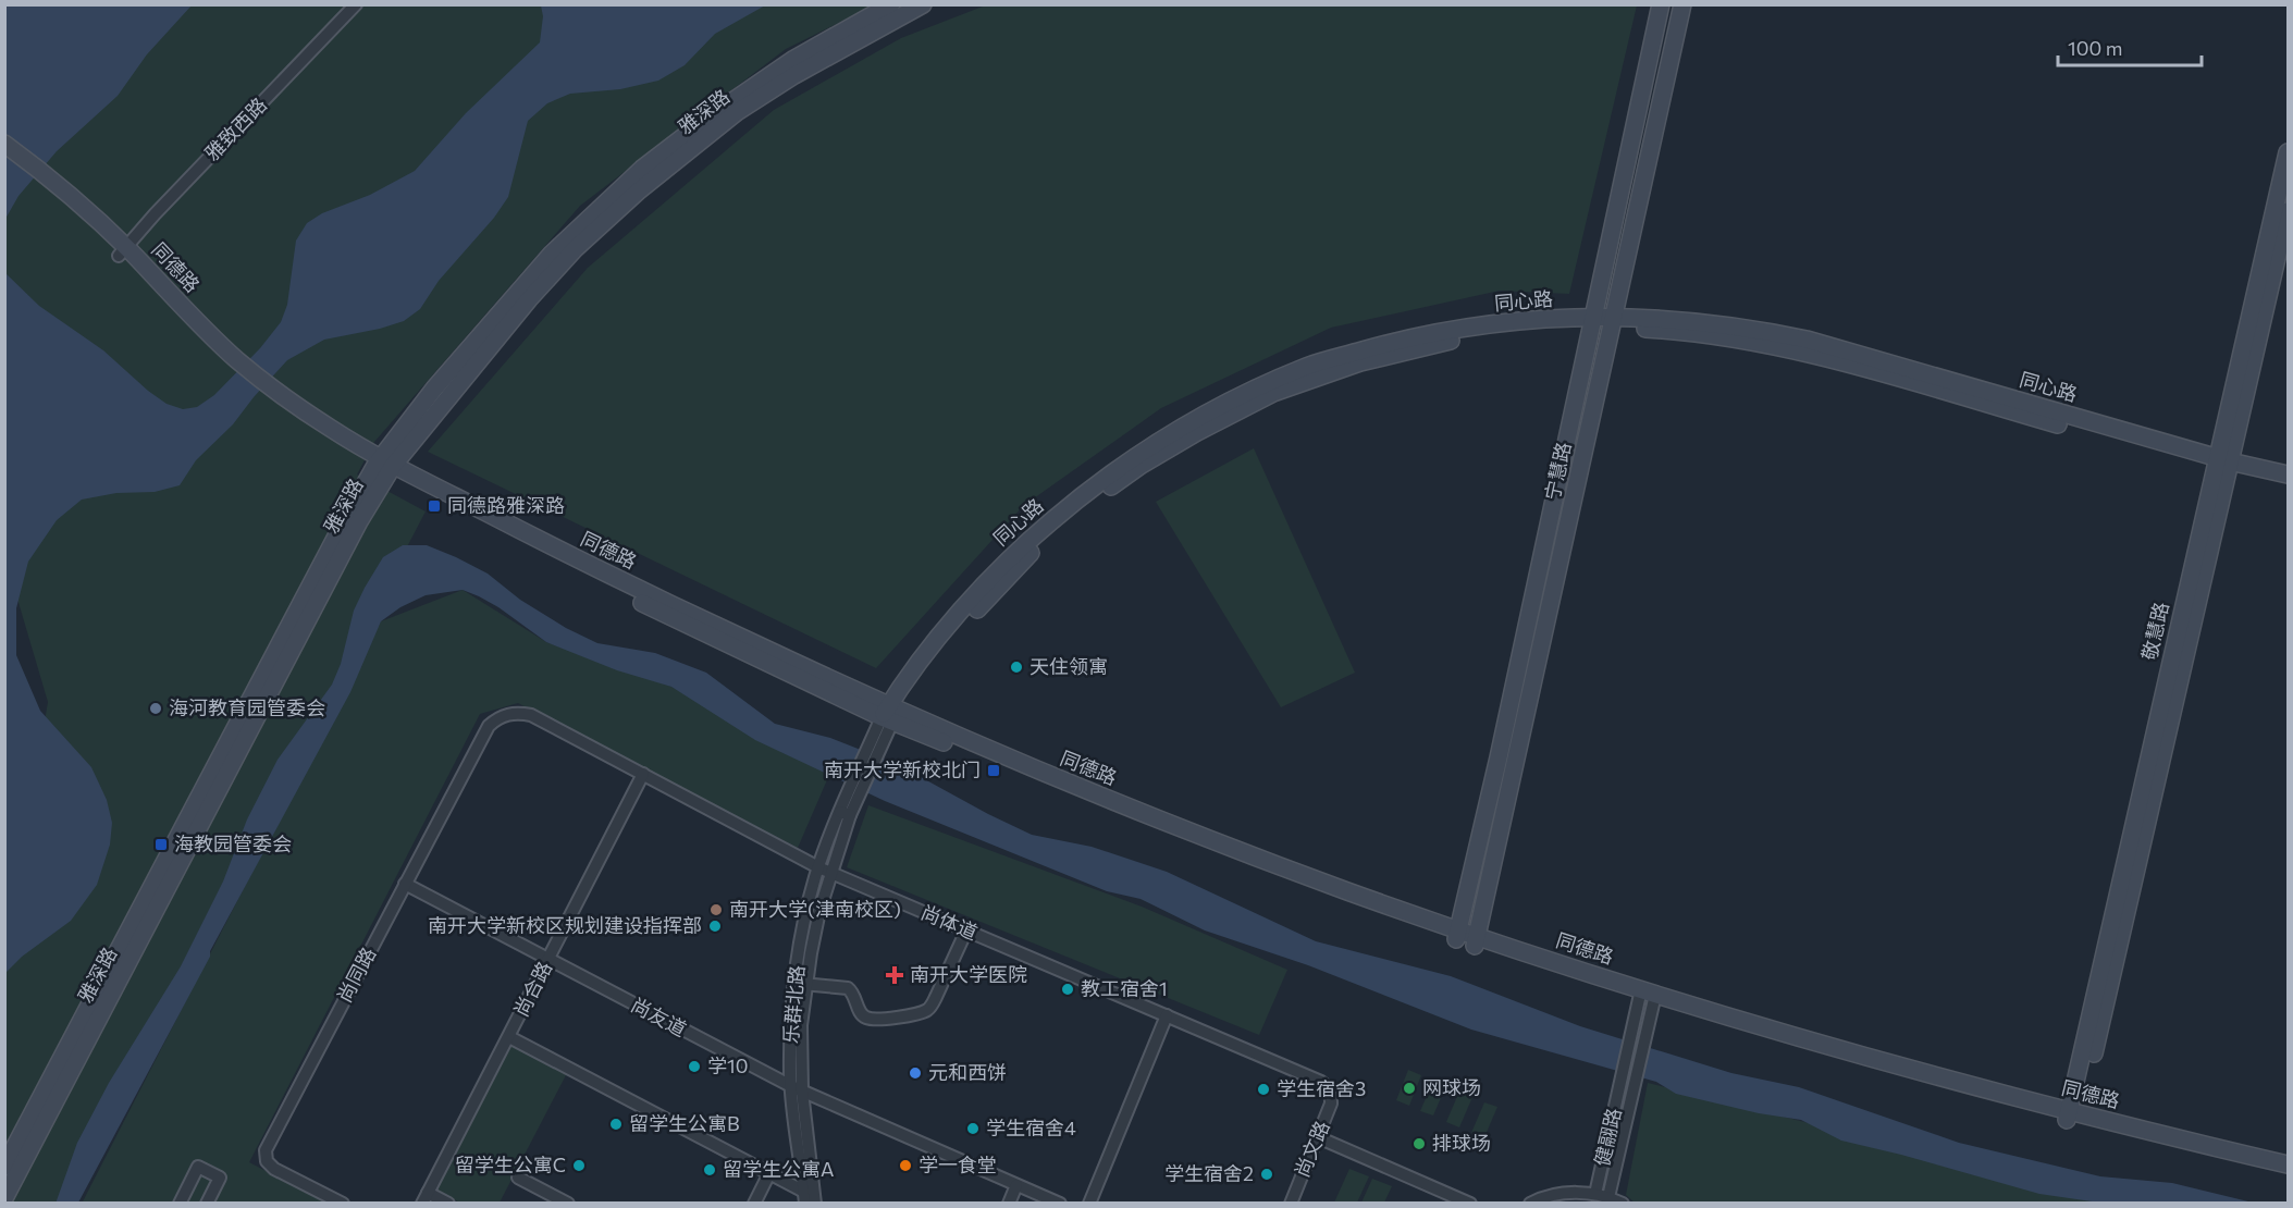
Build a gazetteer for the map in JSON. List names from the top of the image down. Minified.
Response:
{"streets":{"main road":["雅深路","同德路","同心路","宁慧路","敬慧路"],"street":["雅致西路","尚体道","尚同路","尚合路","乐群北路","尚友道","健翮路","尚文路"]},"crossings":[["雅深路","同德路"],["雅致西路","同德路"],["同德路","同心路"],["同德路","宁慧路"],["同德路","敬慧路"],["同德路","乐群北路"],["同德路","健翮路"],["同心路","宁慧路"],["同心路","敬慧路"],["同心路","乐群北路"],["尚体道","尚同路"],["尚体道","尚合路"],["尚体道","乐群北路"],["尚体道","尚文路"],["尚同路","尚友道"],["尚合路","尚友道"],["乐群北路","尚友道"]],"places":{"transit":["同德路雅深路","南开大学新校北门","海教园管委会"],"other":["天住领寓","海河教育园管委会","南开大学(津南校区)","南开大学新校区规划建设指挥部","教工宿舍1","学10","元和西饼","网球场","学生宿舍3","留学生公寓B","学生宿舍4","排球场","留学生公寓C","学一食堂","留学生公寓A","学生宿舍2"],"health":["南开大学医院"]},"scale_bar":"100 m"}
